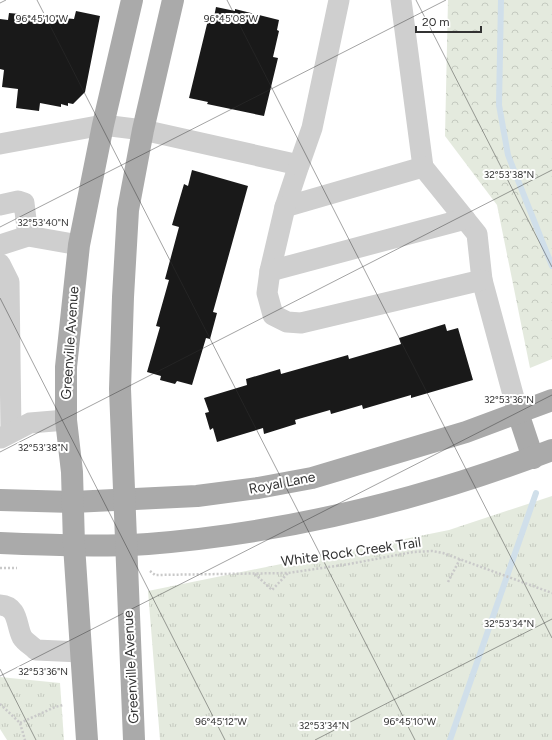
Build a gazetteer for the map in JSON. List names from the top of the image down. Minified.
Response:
{"streets":{"main road":["Greenville Avenue","Royal Lane"],"path":["White Rock Creek Trail"]},"crossings":[["Greenville Avenue","Royal Lane"],["Greenville Avenue","White Rock Creek Trail"]],"scale_bar":"20 m","coordinates":["96°45'10\"W","96°45'08\"W","32°53'38\"N","32°53'40\"N","32°53'36\"N","32°53'34\"N","96°45'12\"W"]}
